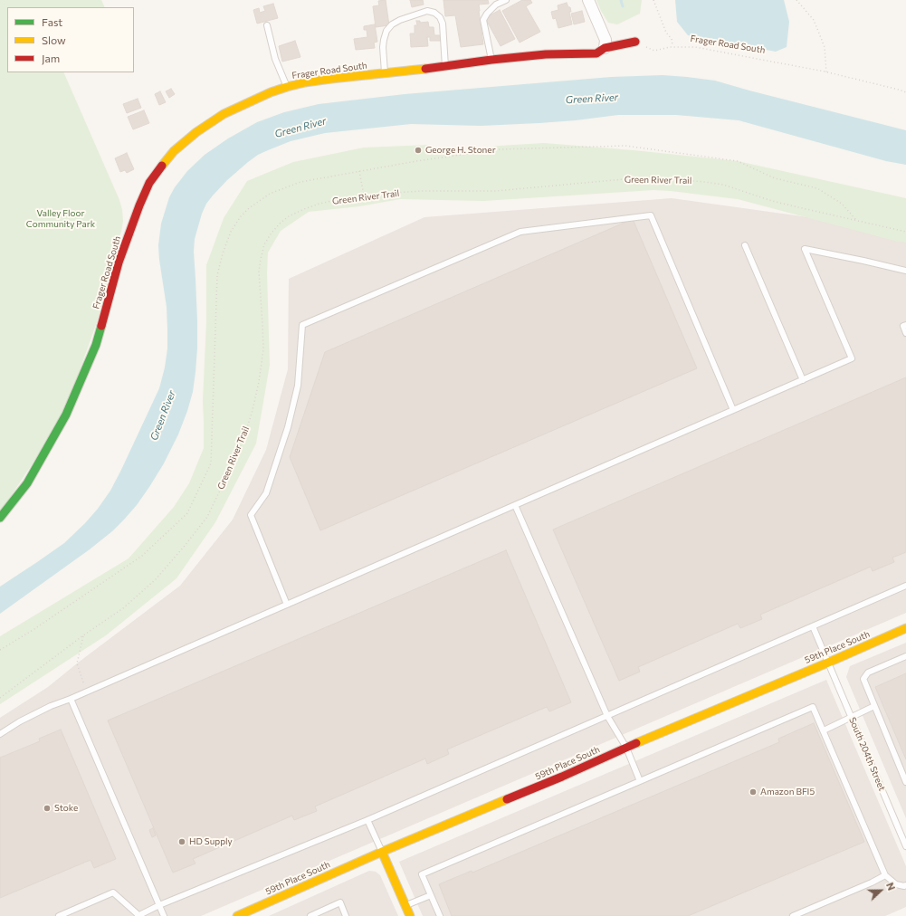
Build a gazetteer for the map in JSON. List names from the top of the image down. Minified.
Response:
{"streets":{"street":["Frager Road South","59th Place South"],"lane":["South 204th Street"],"path":["Green River Trail"]},"crossings":[["59th Place South","South 204th Street"]],"water":["Green River"],"parks":["Valley Floor Community Park"],"places":["George H. Stoner","Amazon BFI5","Stoke","HD Supply"],"legend":["Fast","Slow","Jam"],"north":"right"}
